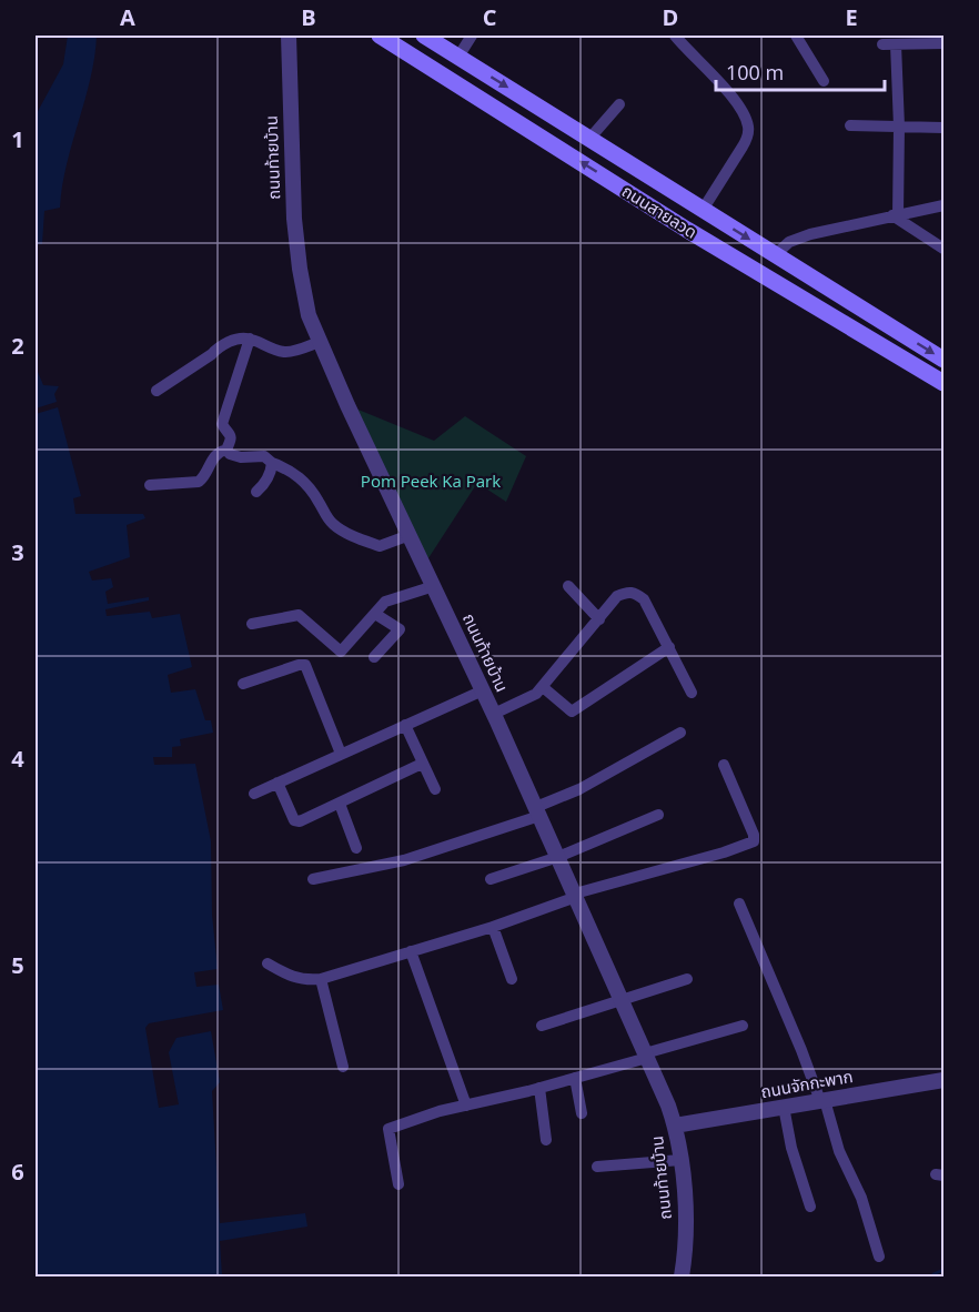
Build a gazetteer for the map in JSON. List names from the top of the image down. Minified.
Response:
{"streets":{"main road":["ถนนสายลวด"],"street":["ถนนท้ายบ้าน","ถนนจักกะพาก"]},"crossings":[["ถนนท้ายบ้าน","ถนนจักกะพาก"]],"parks":["Pom Peek Ka Park"],"scale_bar":"100 m","grid":{"columns":["A","B","C","D","E"],"rows":["1","2","3","4","5","6"]}}
